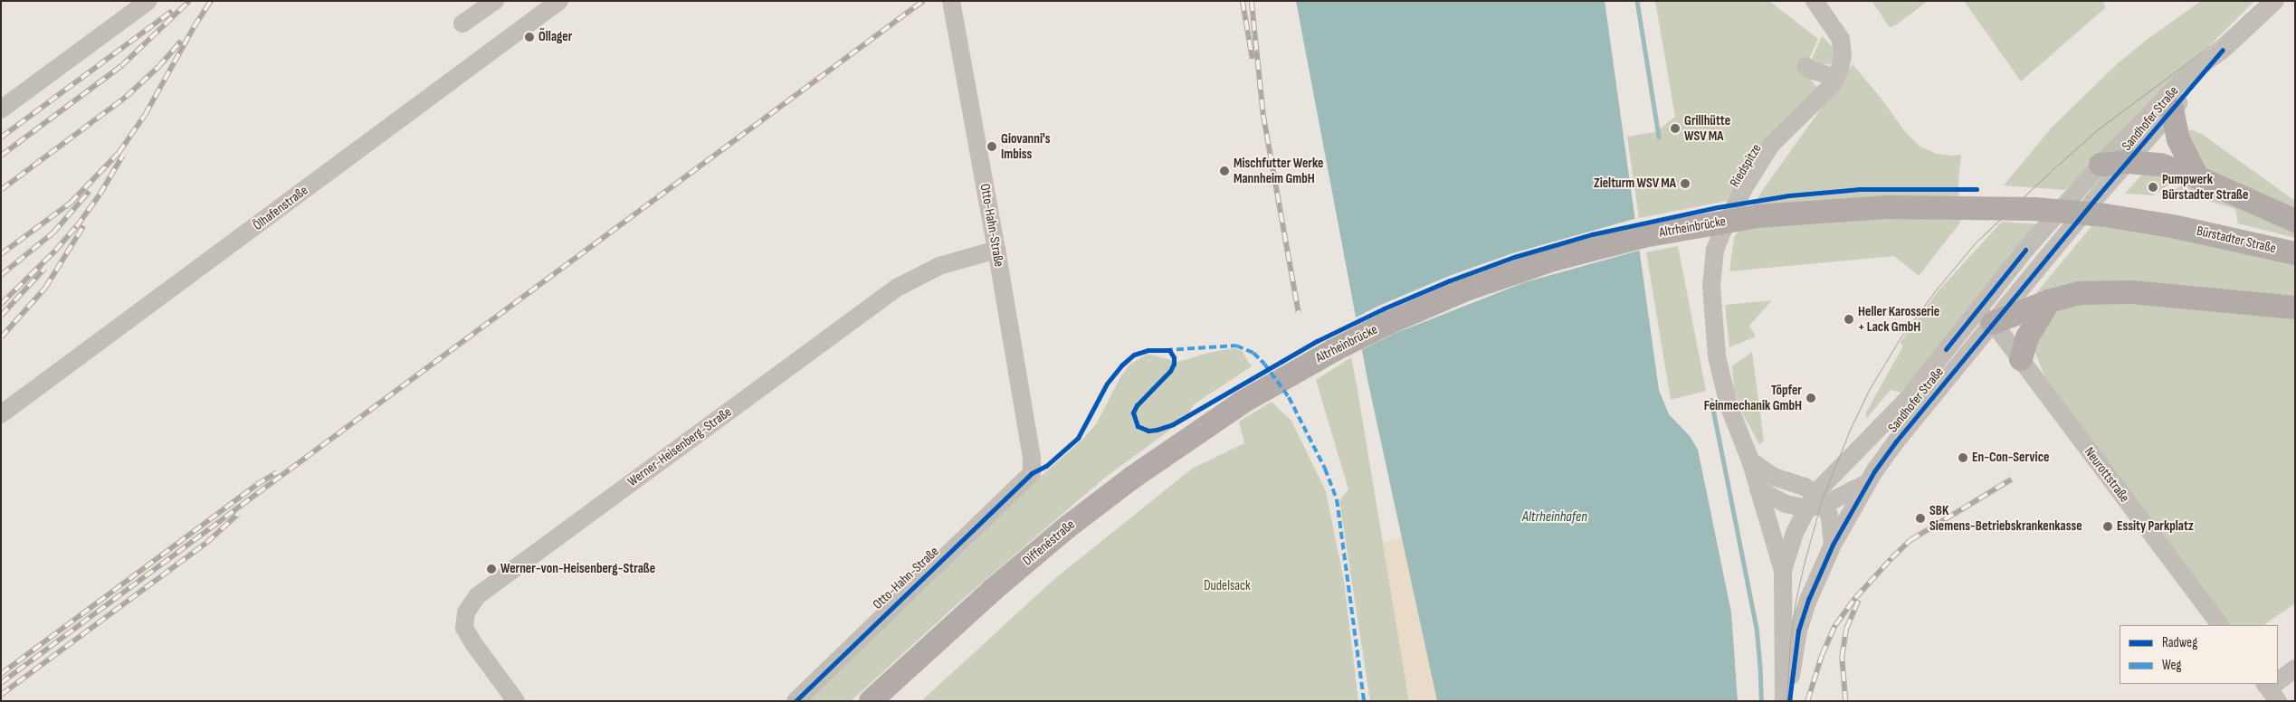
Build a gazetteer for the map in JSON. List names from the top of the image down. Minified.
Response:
{"streets":{"main road":["Altrheinbrücke","Bürstadter Straße","Diffenéstraße"],"street":["Sandhofer Straße","Riedspitze","Ölhafenstraße","Otto-Hahn-Straße","Werner-Heisenberg-Straße","Neurottstraße"]},"crossings":[["Sandhofer Straße","Riedspitze"],["Sandhofer Straße","Neurottstraße"],["Otto-Hahn-Straße","Werner-Heisenberg-Straße"],["Altrheinbrücke","Bürstadter Straße"],["Altrheinbrücke","Diffenéstraße"]],"water":["Altrheinhafen"],"parks":["Dudelsack"],"places":["Öllager","Grillhütte WSV MA","Giovanni's Imbiss","Mischfutter Werke Mannheim GmbH","Zielturm WSV MA","Pumpwerk Bürstadter Straße","Heller Karosserie + Lack GmbH","Töpfer Feinmechanik GmbH","En-Con-Service","SBK Siemens-Betriebskrankenkasse","Essity Parkplatz","Werner-von-Heisenberg-Straße"],"legend":["Radweg","Weg"]}
